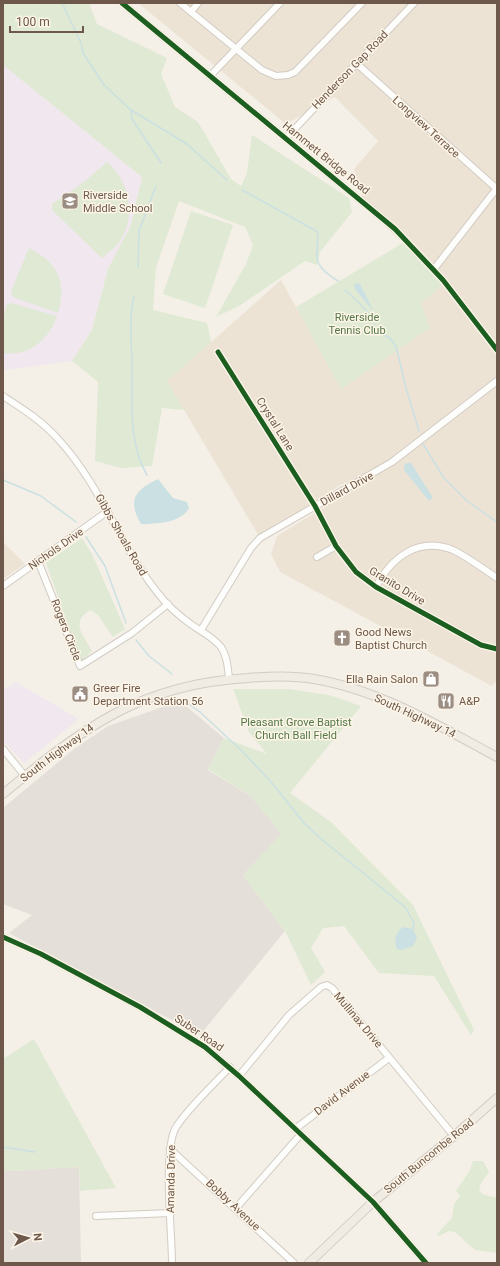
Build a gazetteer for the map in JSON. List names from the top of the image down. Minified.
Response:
{"streets":{"main road":["South Highway 14","South Buncombe Road"],"street":["Henderson Gap Road","Longview Terrace","Hammett Bridge Road","Crystal Lane","Dillard Drive","Gibbs Shoals Road","Nichols Drive","Granito Drive","Rogers Circle","Mullinax Drive","Suber Road","David Avenue","Amanda Drive","Bobby Avenue"]},"crossings":[["Henderson Gap Road","Longview Terrace"],["Henderson Gap Road","Hammett Bridge Road"],["Crystal Lane","Dillard Drive"],["Crystal Lane","Granito Drive"],["Dillard Drive","Gibbs Shoals Road"],["Dillard Drive","Granito Drive"],["Gibbs Shoals Road","Nichols Drive"],["Gibbs Shoals Road","Rogers Circle"],["Gibbs Shoals Road","South Highway 14"],["Nichols Drive","Rogers Circle"],["Mullinax Drive","Suber Road"],["Mullinax Drive","David Avenue"],["Mullinax Drive","South Buncombe Road"],["Suber Road","David Avenue"],["Suber Road","South Buncombe Road"],["Suber Road","Amanda Drive"],["Amanda Drive","Bobby Avenue"]],"parks":["Riverside Tennis Club","Pleasant Grove Baptist Church Ball Field"],"places":{"school or university":["Riverside Middle School"],"church":["Good News Baptist Church"],"shop":["Ella Rain Salon"],"public building":["Greer Fire Department Station 56"],"restaurant":["A&P"]},"scale_bar":"100 m","north":"right"}
